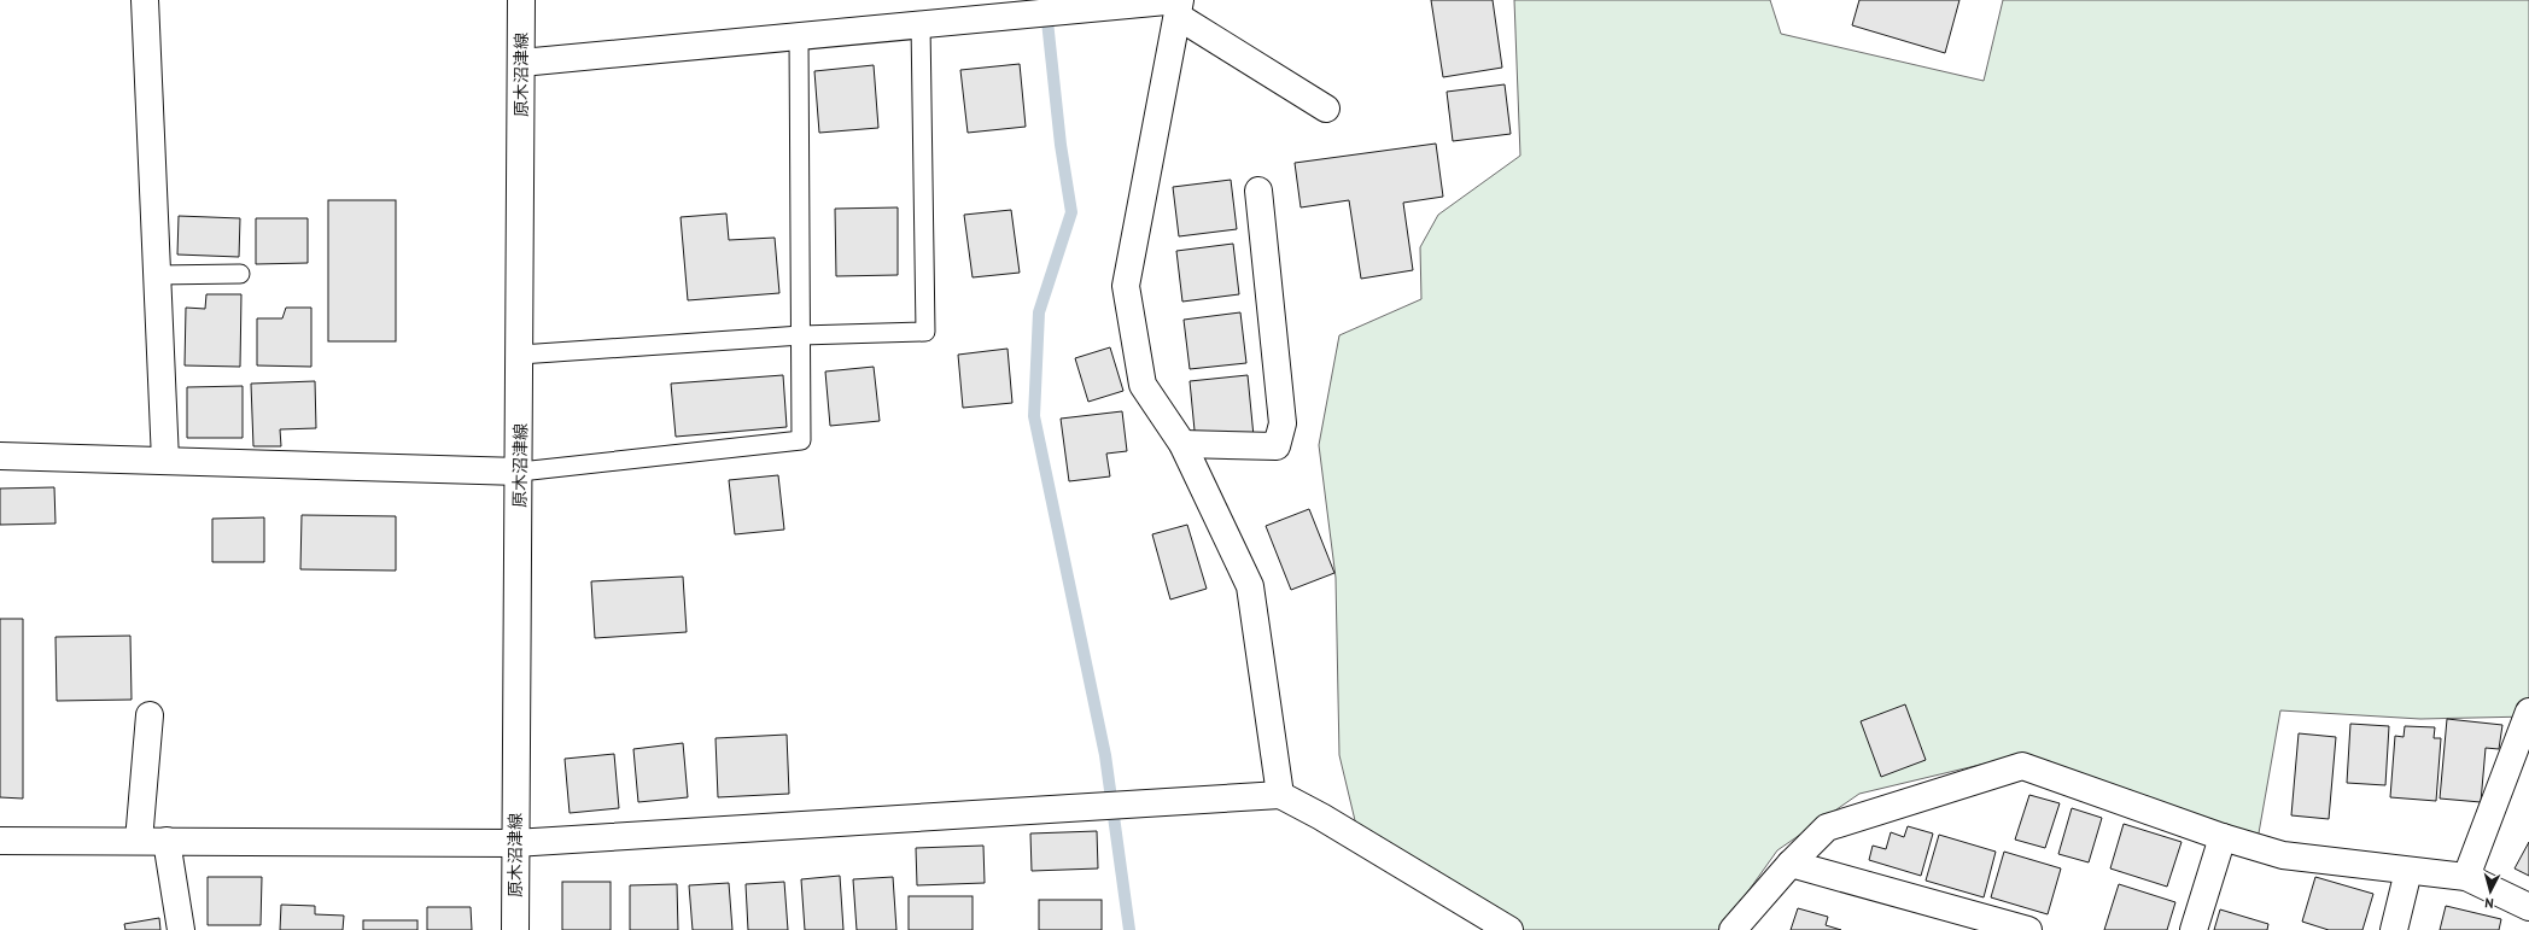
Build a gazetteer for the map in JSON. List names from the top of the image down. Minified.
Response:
{"streets":{"street":["原木沼津線"]},"north":"bottom"}
